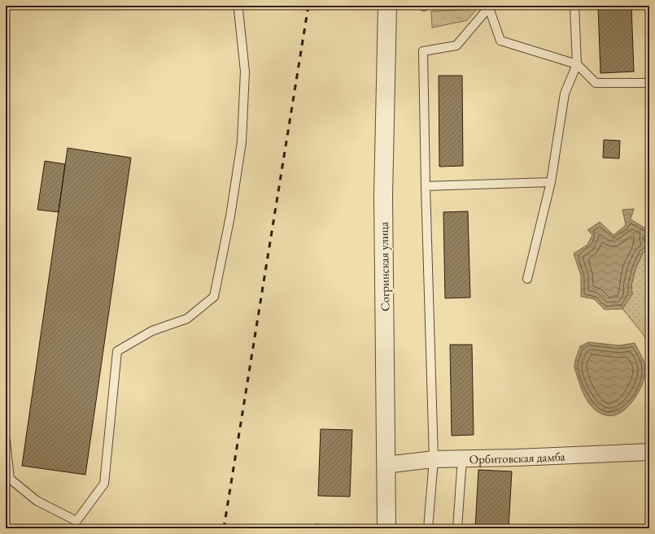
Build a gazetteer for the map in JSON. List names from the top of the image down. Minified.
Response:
{"streets":{"street":["Согринская улица","Орбитовская дамба"]},"crossings":[["Согринская улица","Орбитовская дамба"]]}
